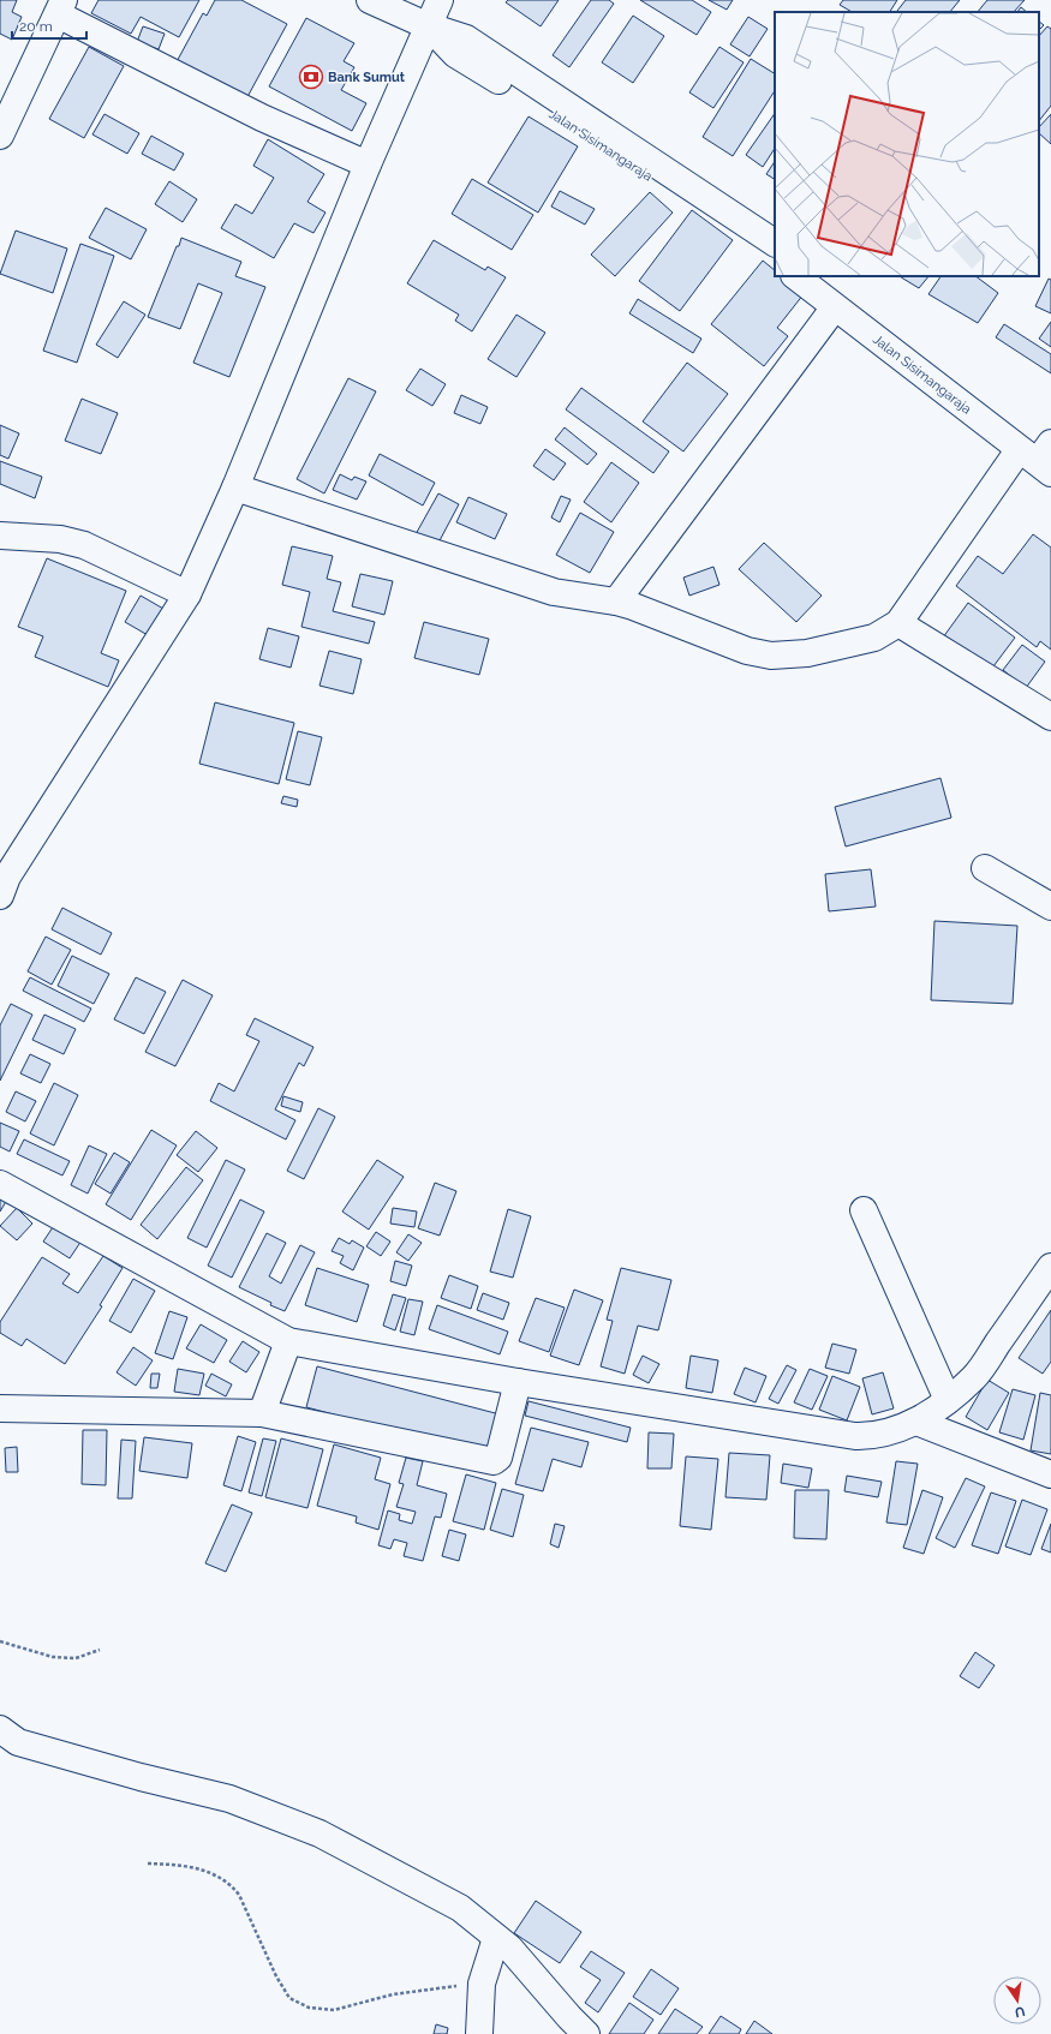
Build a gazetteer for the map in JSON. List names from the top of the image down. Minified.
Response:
{"streets":{"main road":["Jalan Sisimangaraja"]},"places":{"bank":["Bank Sumut"]},"scale_bar":"20 m","north":"bottom"}
